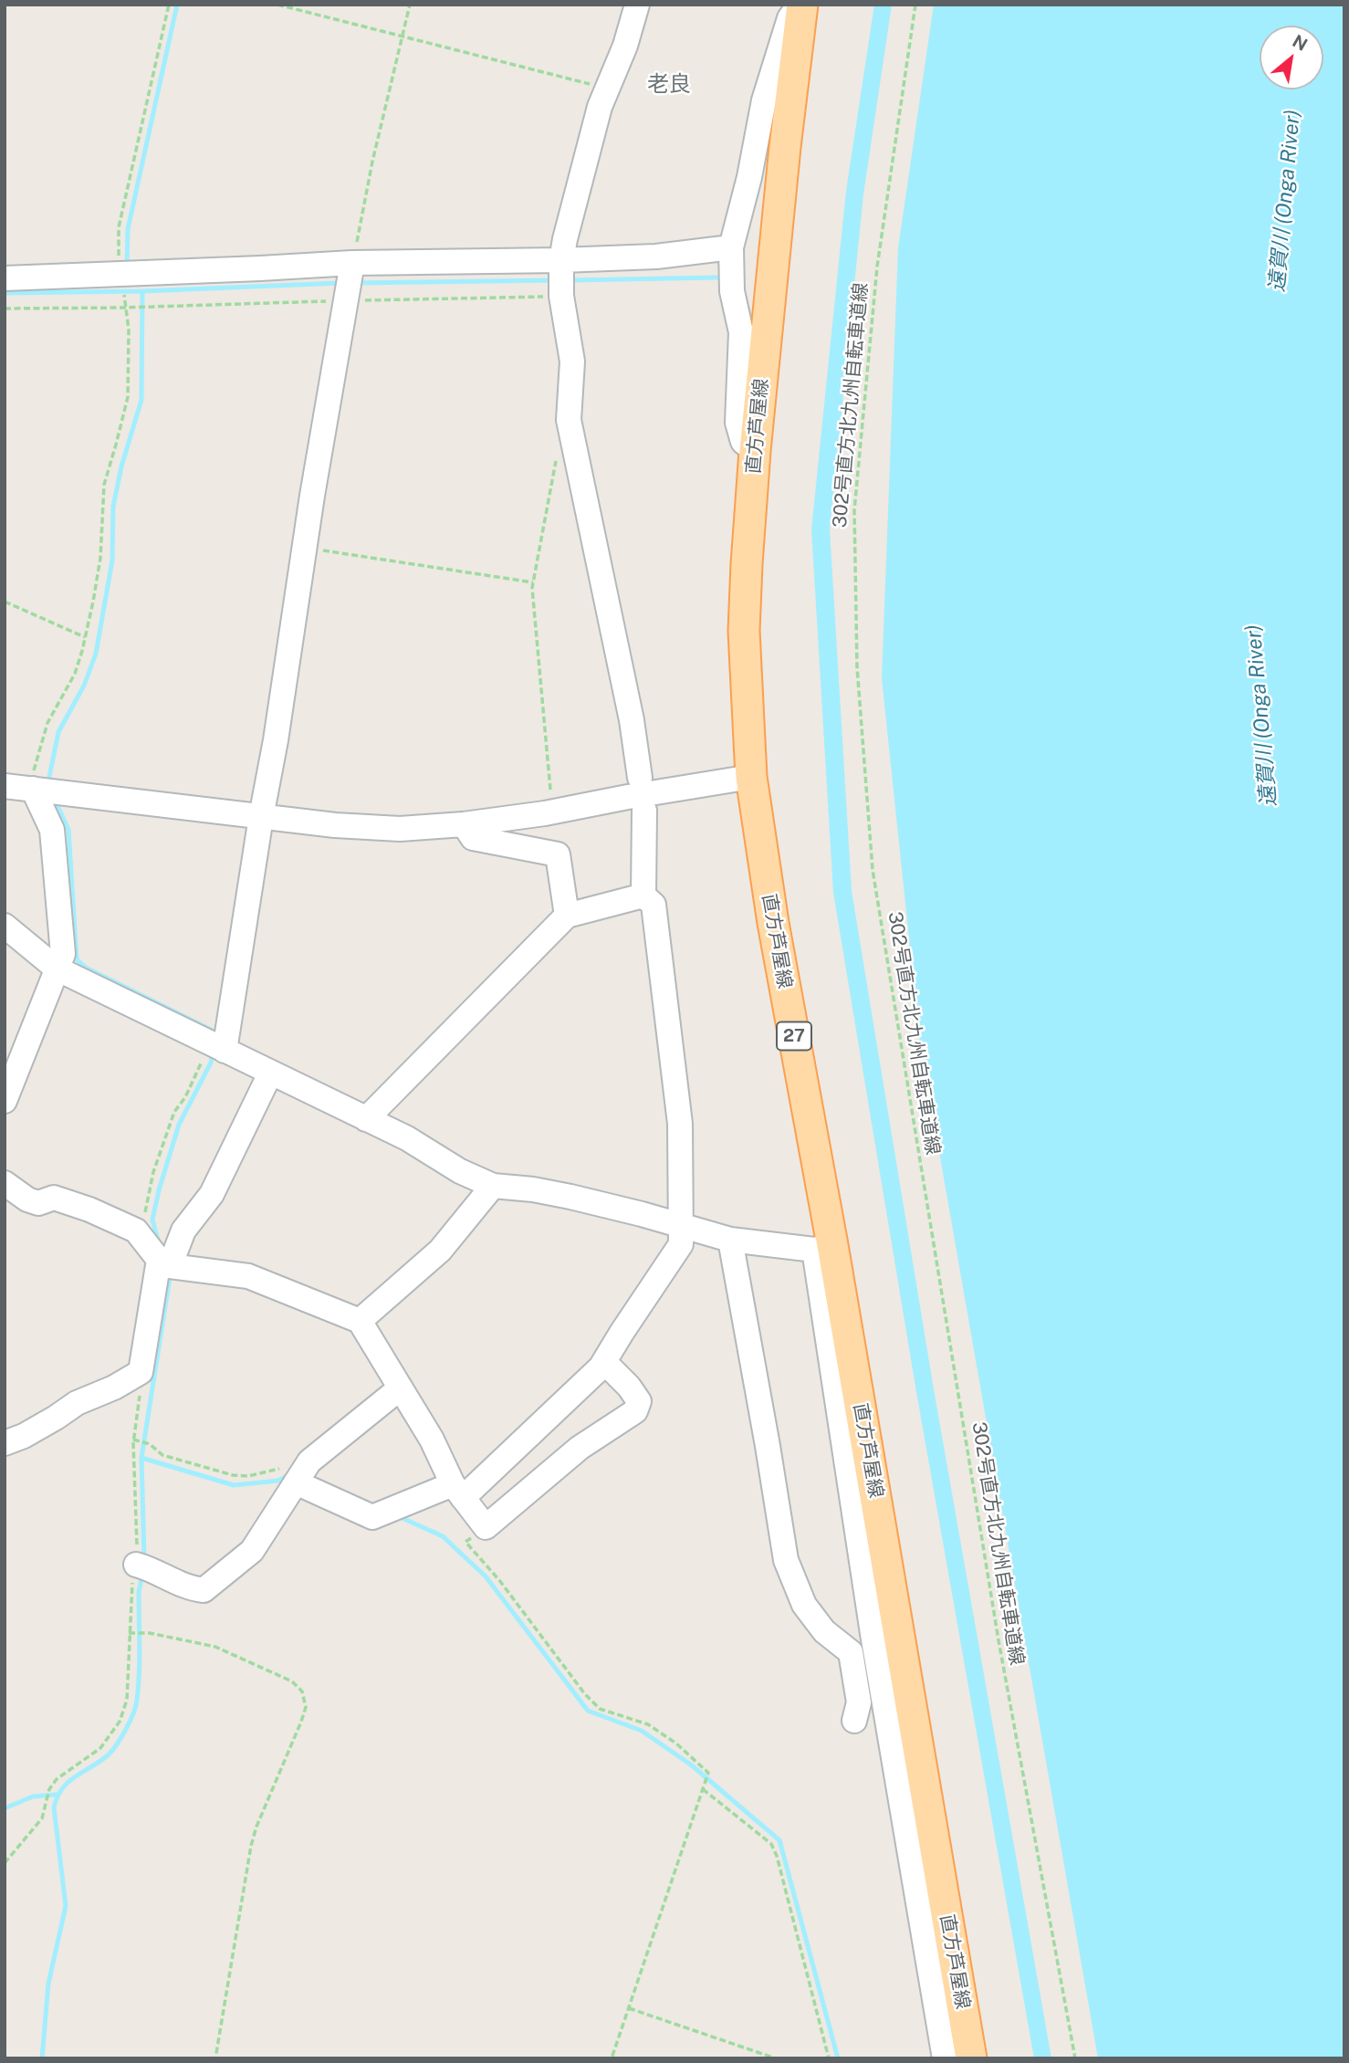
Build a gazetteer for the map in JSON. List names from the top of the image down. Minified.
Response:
{"streets":{"main road":["直方芦屋線","27"],"path":["302号直方北九州自転車道線"]},"districts":["老良"],"water":["遠賀川 (Onga River)"],"north":"top right"}
